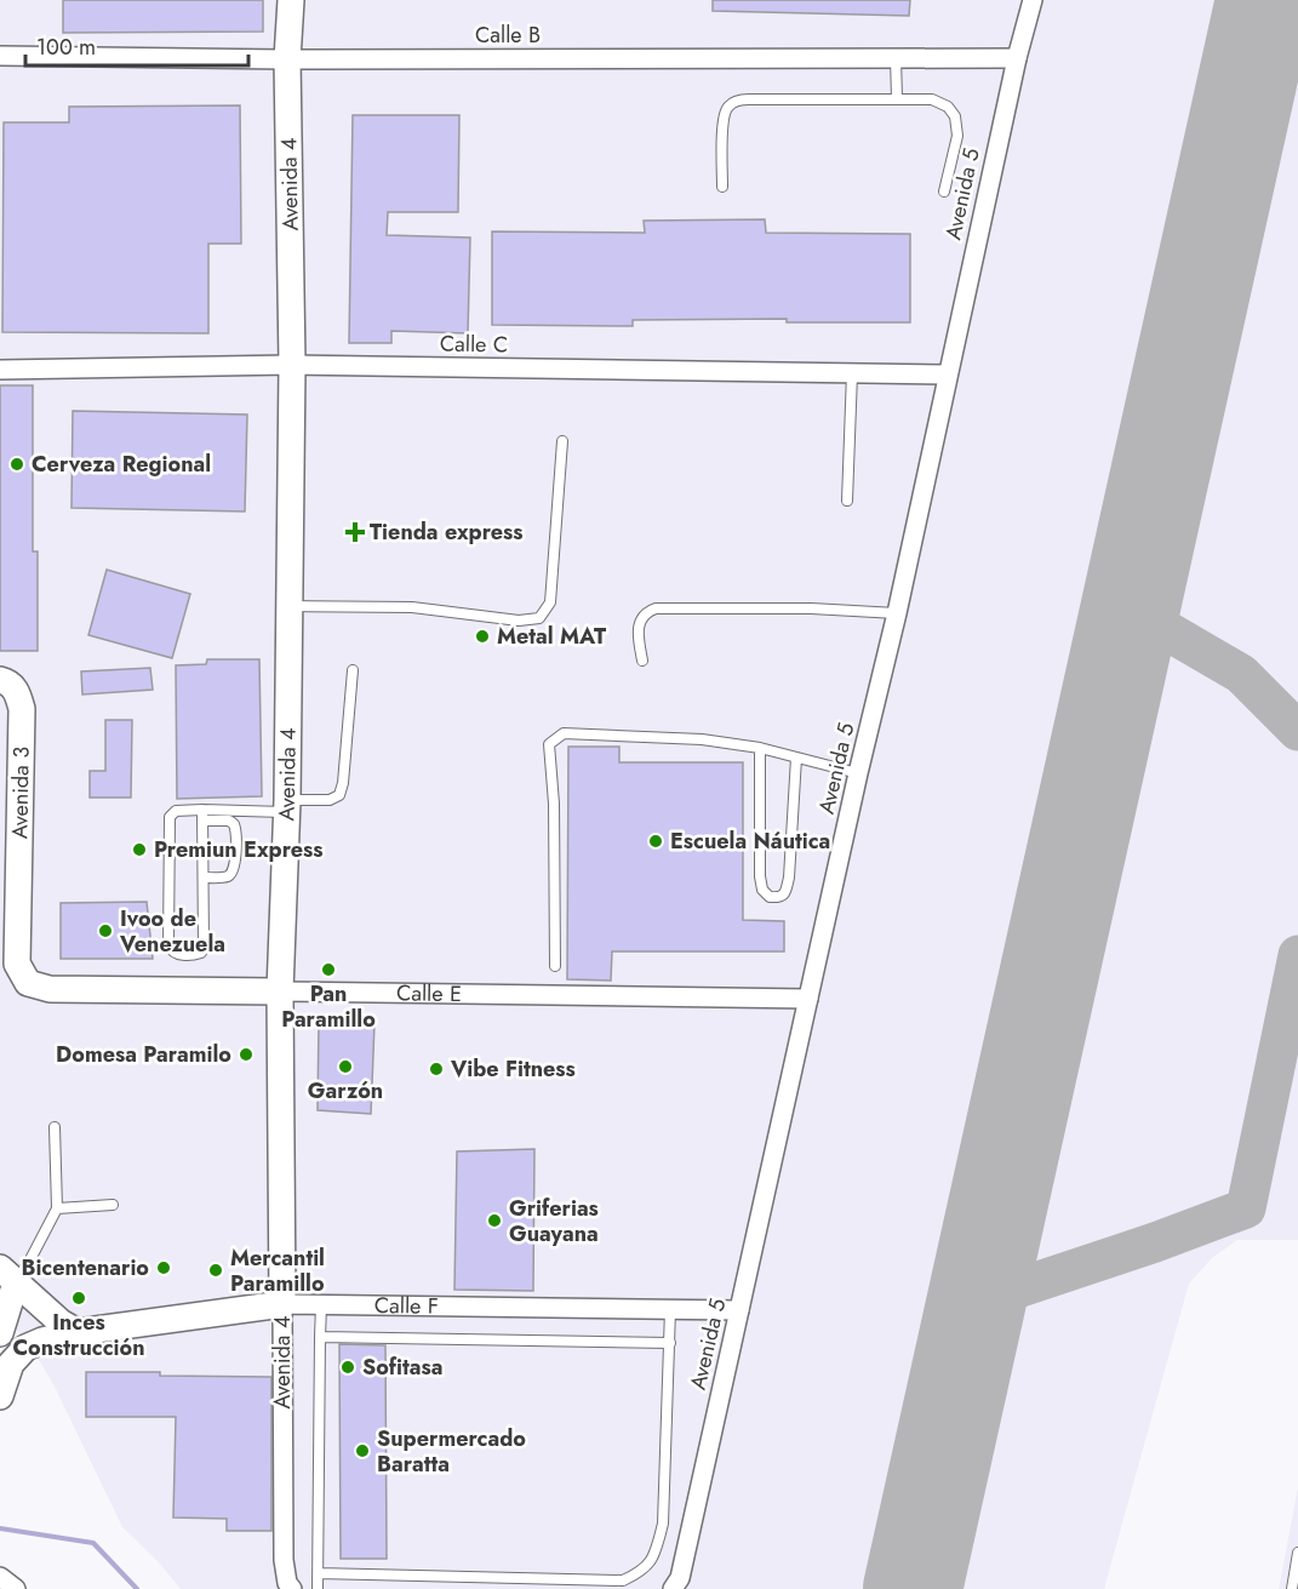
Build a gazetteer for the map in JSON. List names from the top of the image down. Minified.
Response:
{"streets":{"main road":["Avenida 4","Avenida 3","Calle E","Calle F"],"street":["Calle B","Avenida 5","Calle C"]},"crossings":[["Calle B","Avenida 4"],["Calle B","Avenida 5"],["Avenida 4","Calle C"],["Avenida 4","Calle E"],["Avenida 4","Calle F"],["Avenida 5","Calle C"],["Avenida 5","Calle E"],["Avenida 5","Calle F"],["Avenida 3","Calle E"]],"places":{"other":["Cerveza Regional","Metal MAT","Escuela Náutica","Premiun Express","Ivoo de Venezuela","Pan Paramillo","Domesa Paramilo","Garzón","Vibe Fitness","Griferias Guayana","Bicentenario","Mercantil Paramillo","Inces Construcción","Sofitasa","Supermercado Baratta"],"health":["Tienda express"]},"scale_bar":"100 m"}
